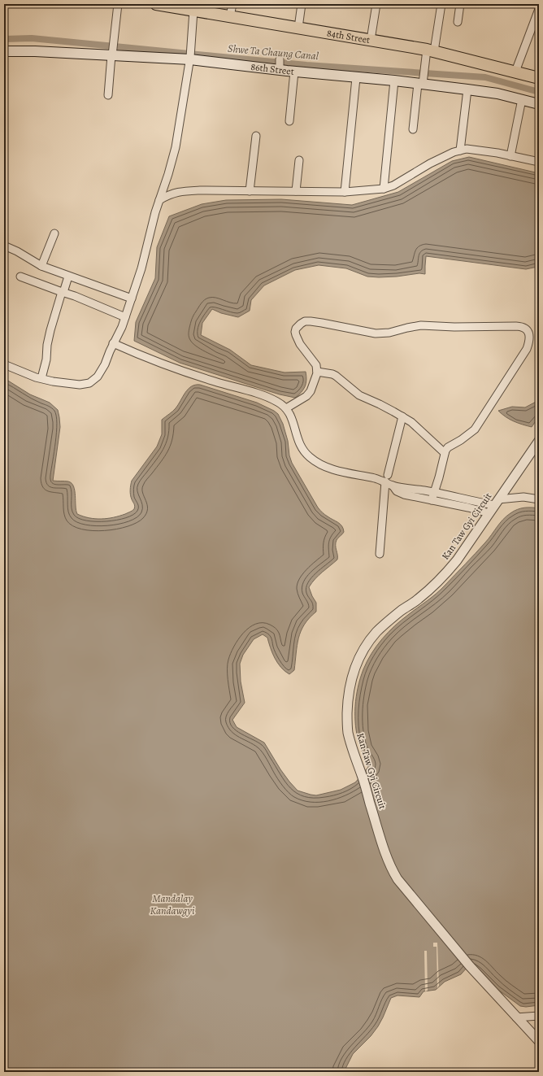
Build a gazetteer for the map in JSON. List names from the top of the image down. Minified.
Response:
{"streets":{"main road":["84th Street","86th Street"],"street":["Kan Taw Gyi Circuit"]},"water":["Shwe Ta Chaung Canal","Mandalay Kandawgyi"]}
